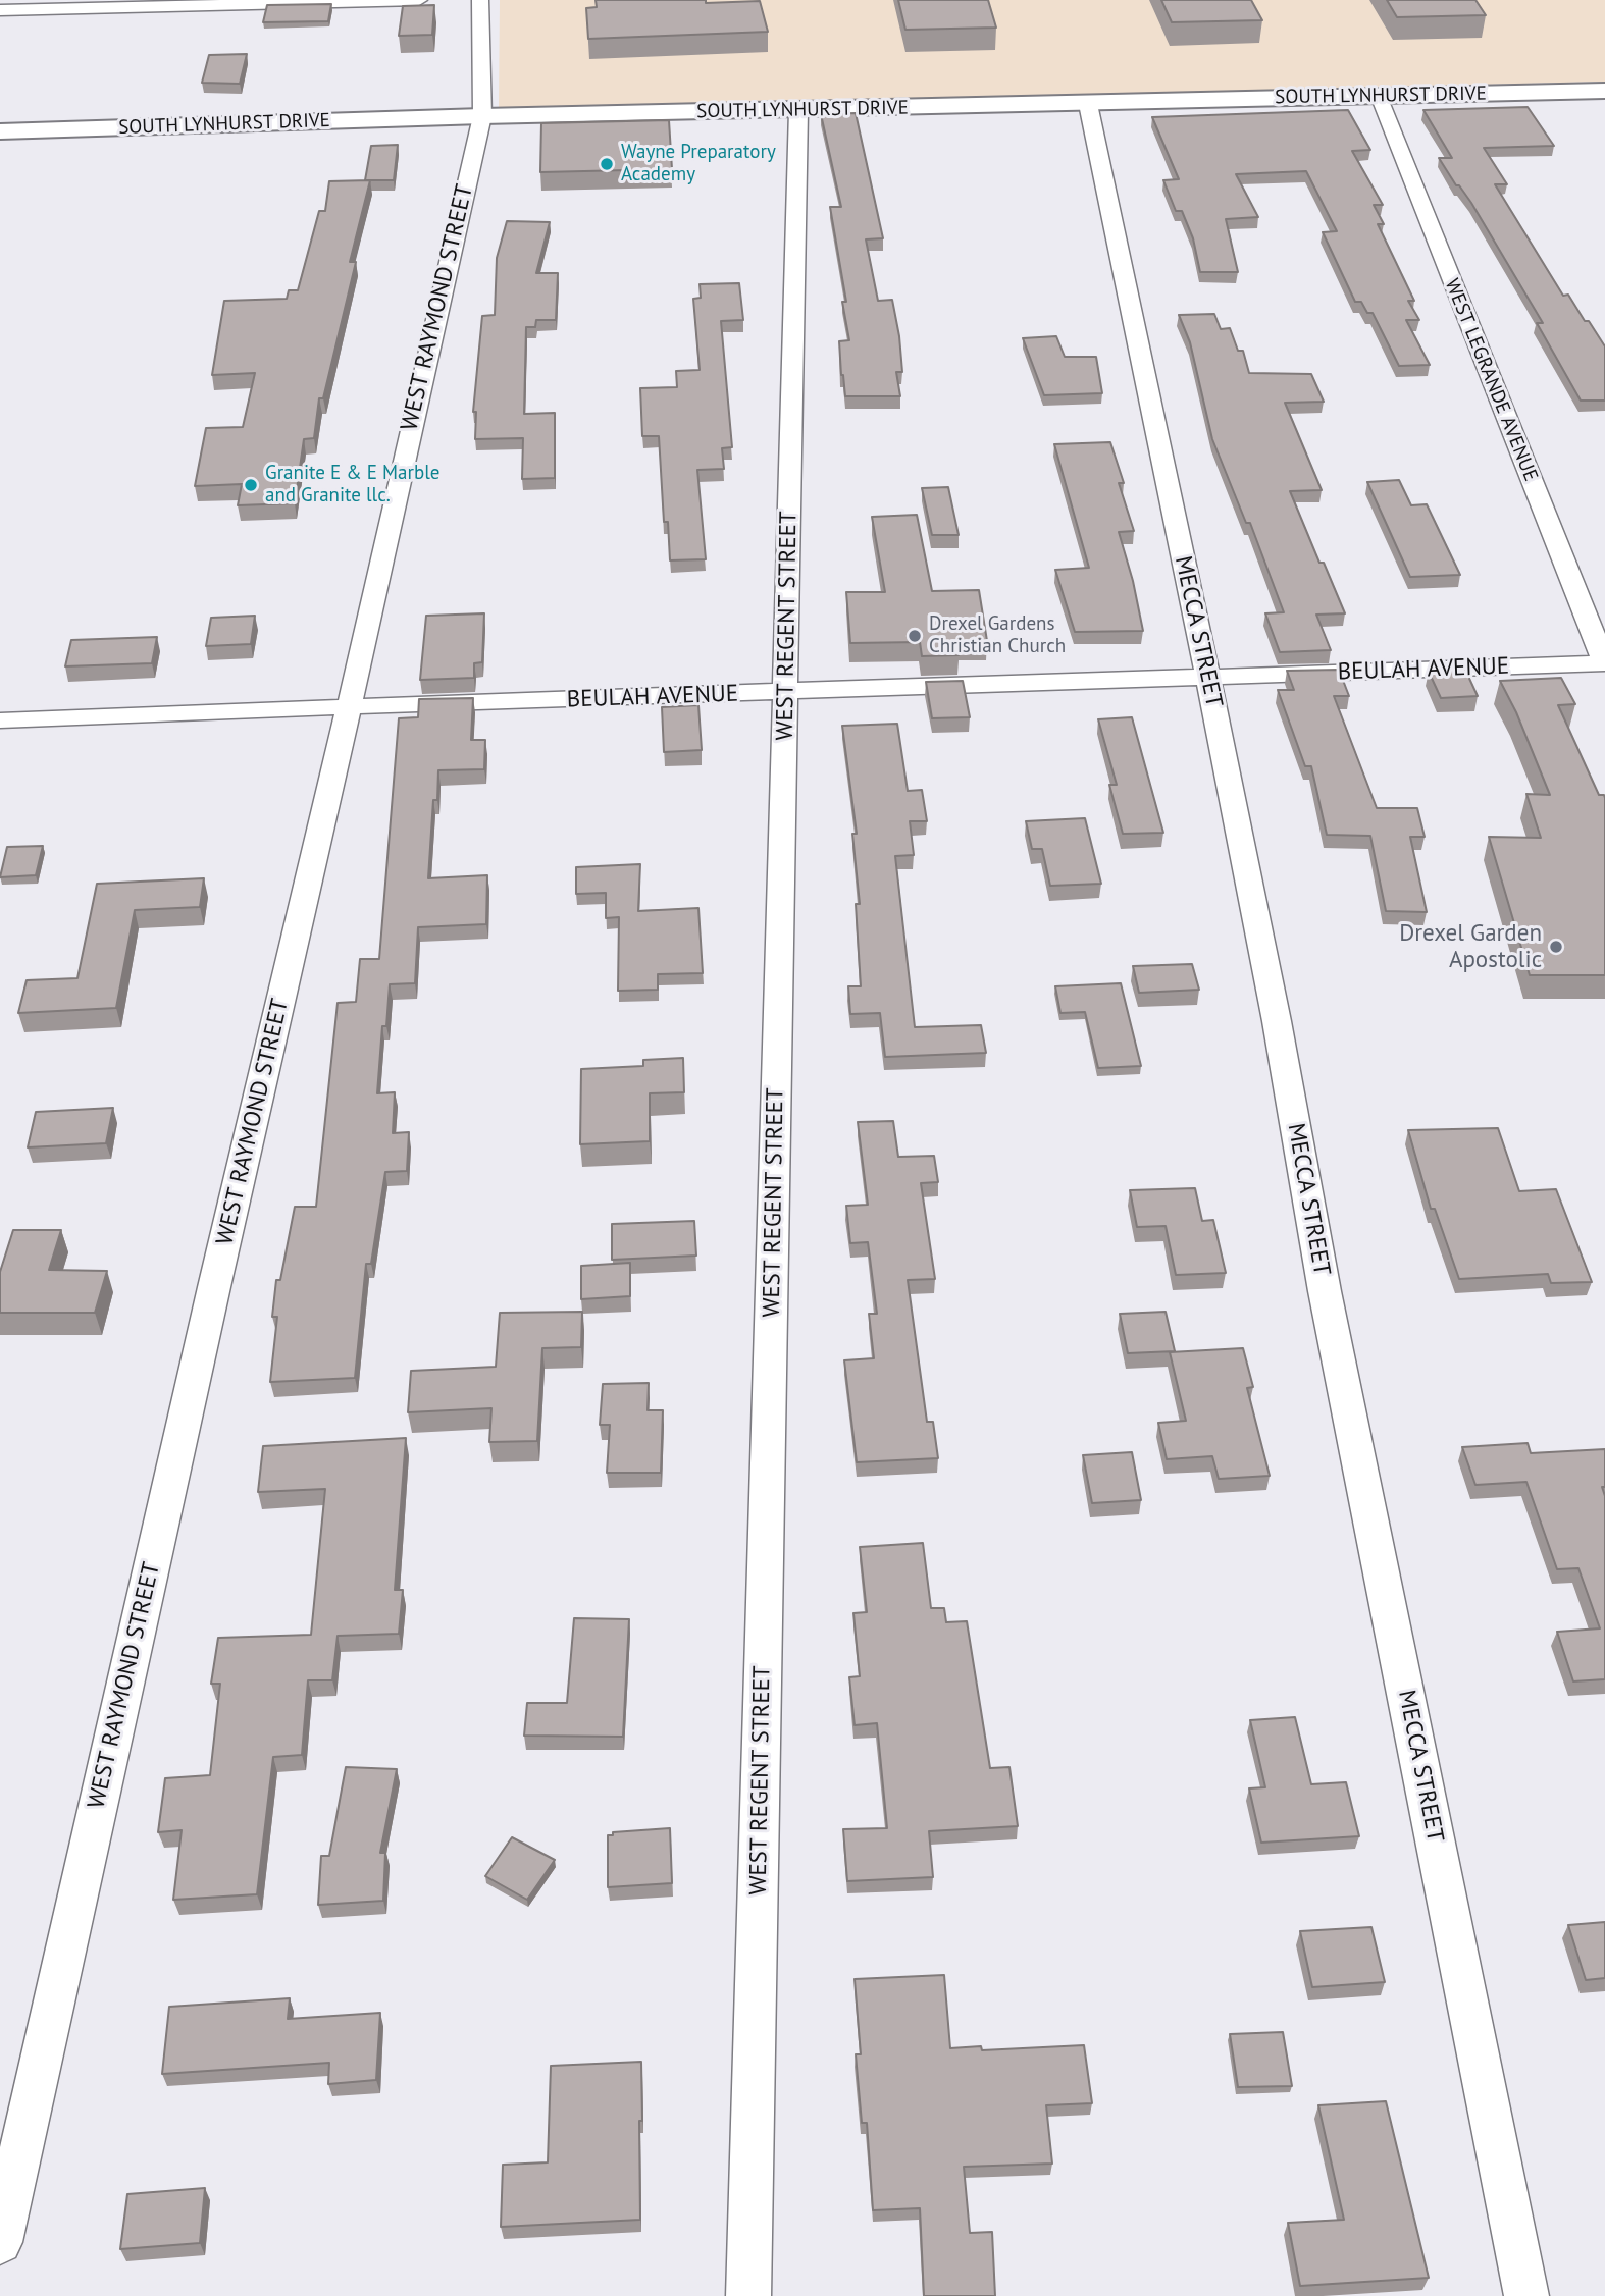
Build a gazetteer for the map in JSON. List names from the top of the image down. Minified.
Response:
{"streets":{"main road":["SOUTH LYNHURST DRIVE"],"street":["WEST RAYMOND STREET","WEST LEGRANDE AVENUE","WEST REGENT STREET","MECCA STREET","BEULAH AVENUE"]},"crossings":[["SOUTH LYNHURST DRIVE","WEST RAYMOND STREET"],["SOUTH LYNHURST DRIVE","WEST LEGRANDE AVENUE"],["SOUTH LYNHURST DRIVE","WEST REGENT STREET"],["SOUTH LYNHURST DRIVE","MECCA STREET"],["WEST RAYMOND STREET","BEULAH AVENUE"],["WEST LEGRANDE AVENUE","BEULAH AVENUE"],["WEST REGENT STREET","BEULAH AVENUE"],["MECCA STREET","BEULAH AVENUE"]],"places":["Wayne Preparatory Academy","Granite E & E Marble and Granite llc.","Drexel Gardens Christian Church","Drexel Garden Apostolic"]}
